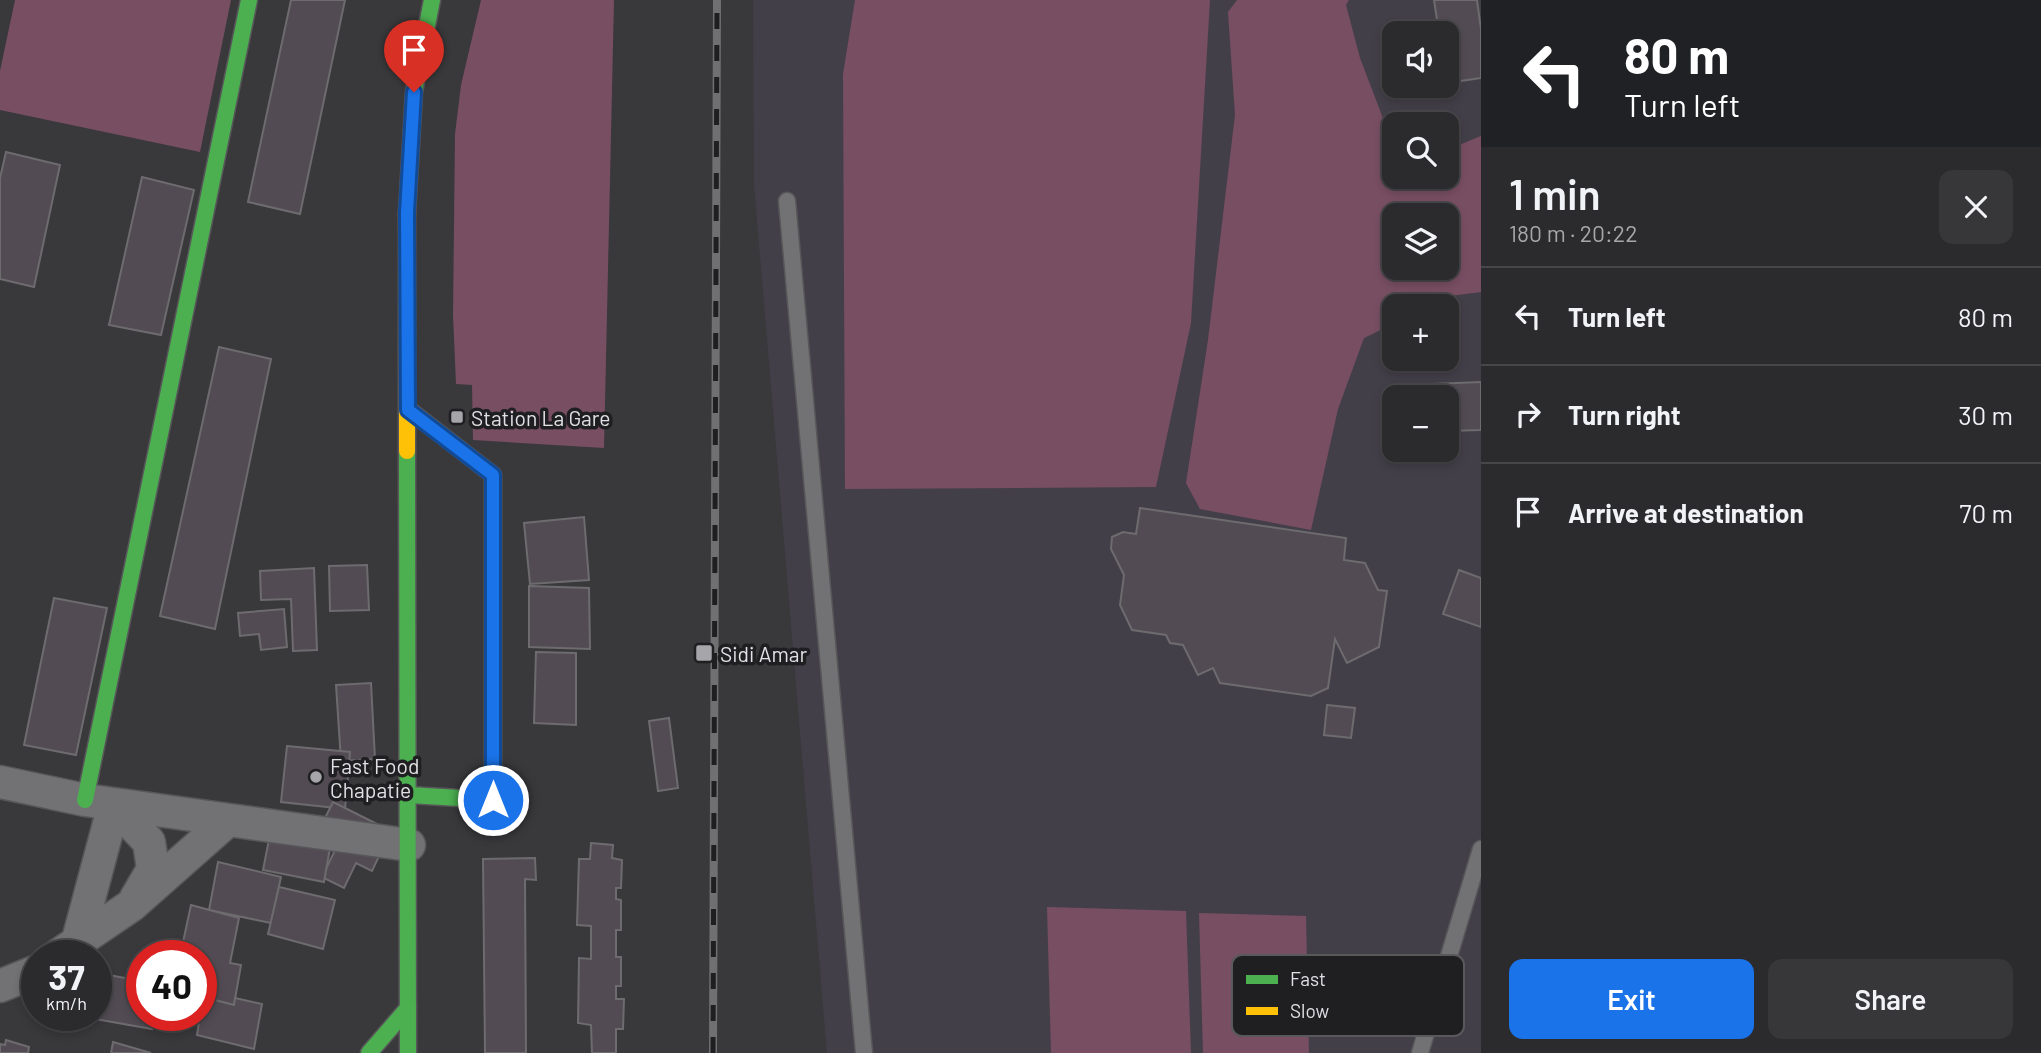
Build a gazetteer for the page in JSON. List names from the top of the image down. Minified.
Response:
{"places":{"transit":["Station La Gare","Sidi Amar"],"other":["Fast Food Chapatie"]},"legend":["Fast","Slow"],"page":{"turn":["80 m","Turn left"],"map_buttons":["+","−"],"heading":["1 min","180 m · 20:22"],"list":[{"name":"Turn left","value":"80 m"},{"name":"Turn right","value":"30 m"},{"name":"Arrive at destination","value":"70 m"}],"speed":"37 km/h","limit":"40","buttons":["Exit","Share"]}}
